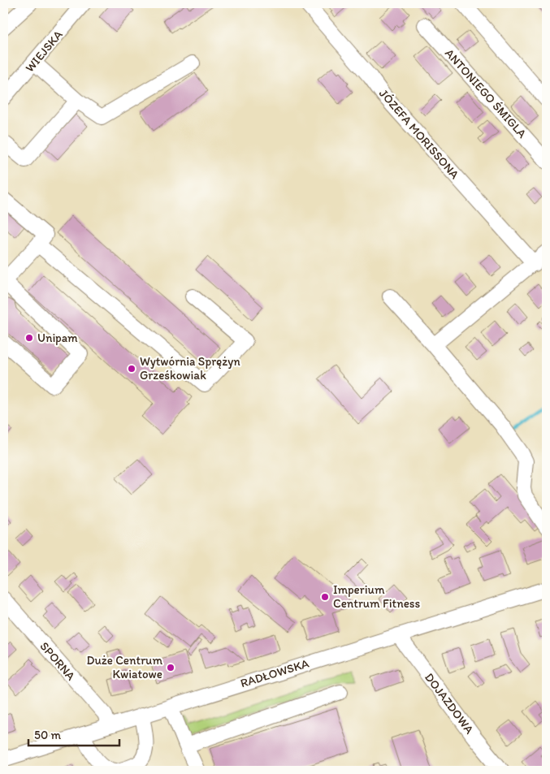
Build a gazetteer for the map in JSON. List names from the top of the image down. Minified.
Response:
{"streets":{"street":["WIEJSKA","ANTONIEGO ŚMIGLA","JÓZEFA MORISSONA","SPORNA","RADŁOWSKA","DOJAZDOWA"]},"crossings":[["SPORNA","RADŁOWSKA"],["RADŁOWSKA","DOJAZDOWA"]],"places":["Unipam","Wytwórnia Sprężyn Grześkowiak","Imperium Centrum Fitness","Duże Centrum Kwiatowe"],"scale_bar":"50 m"}
